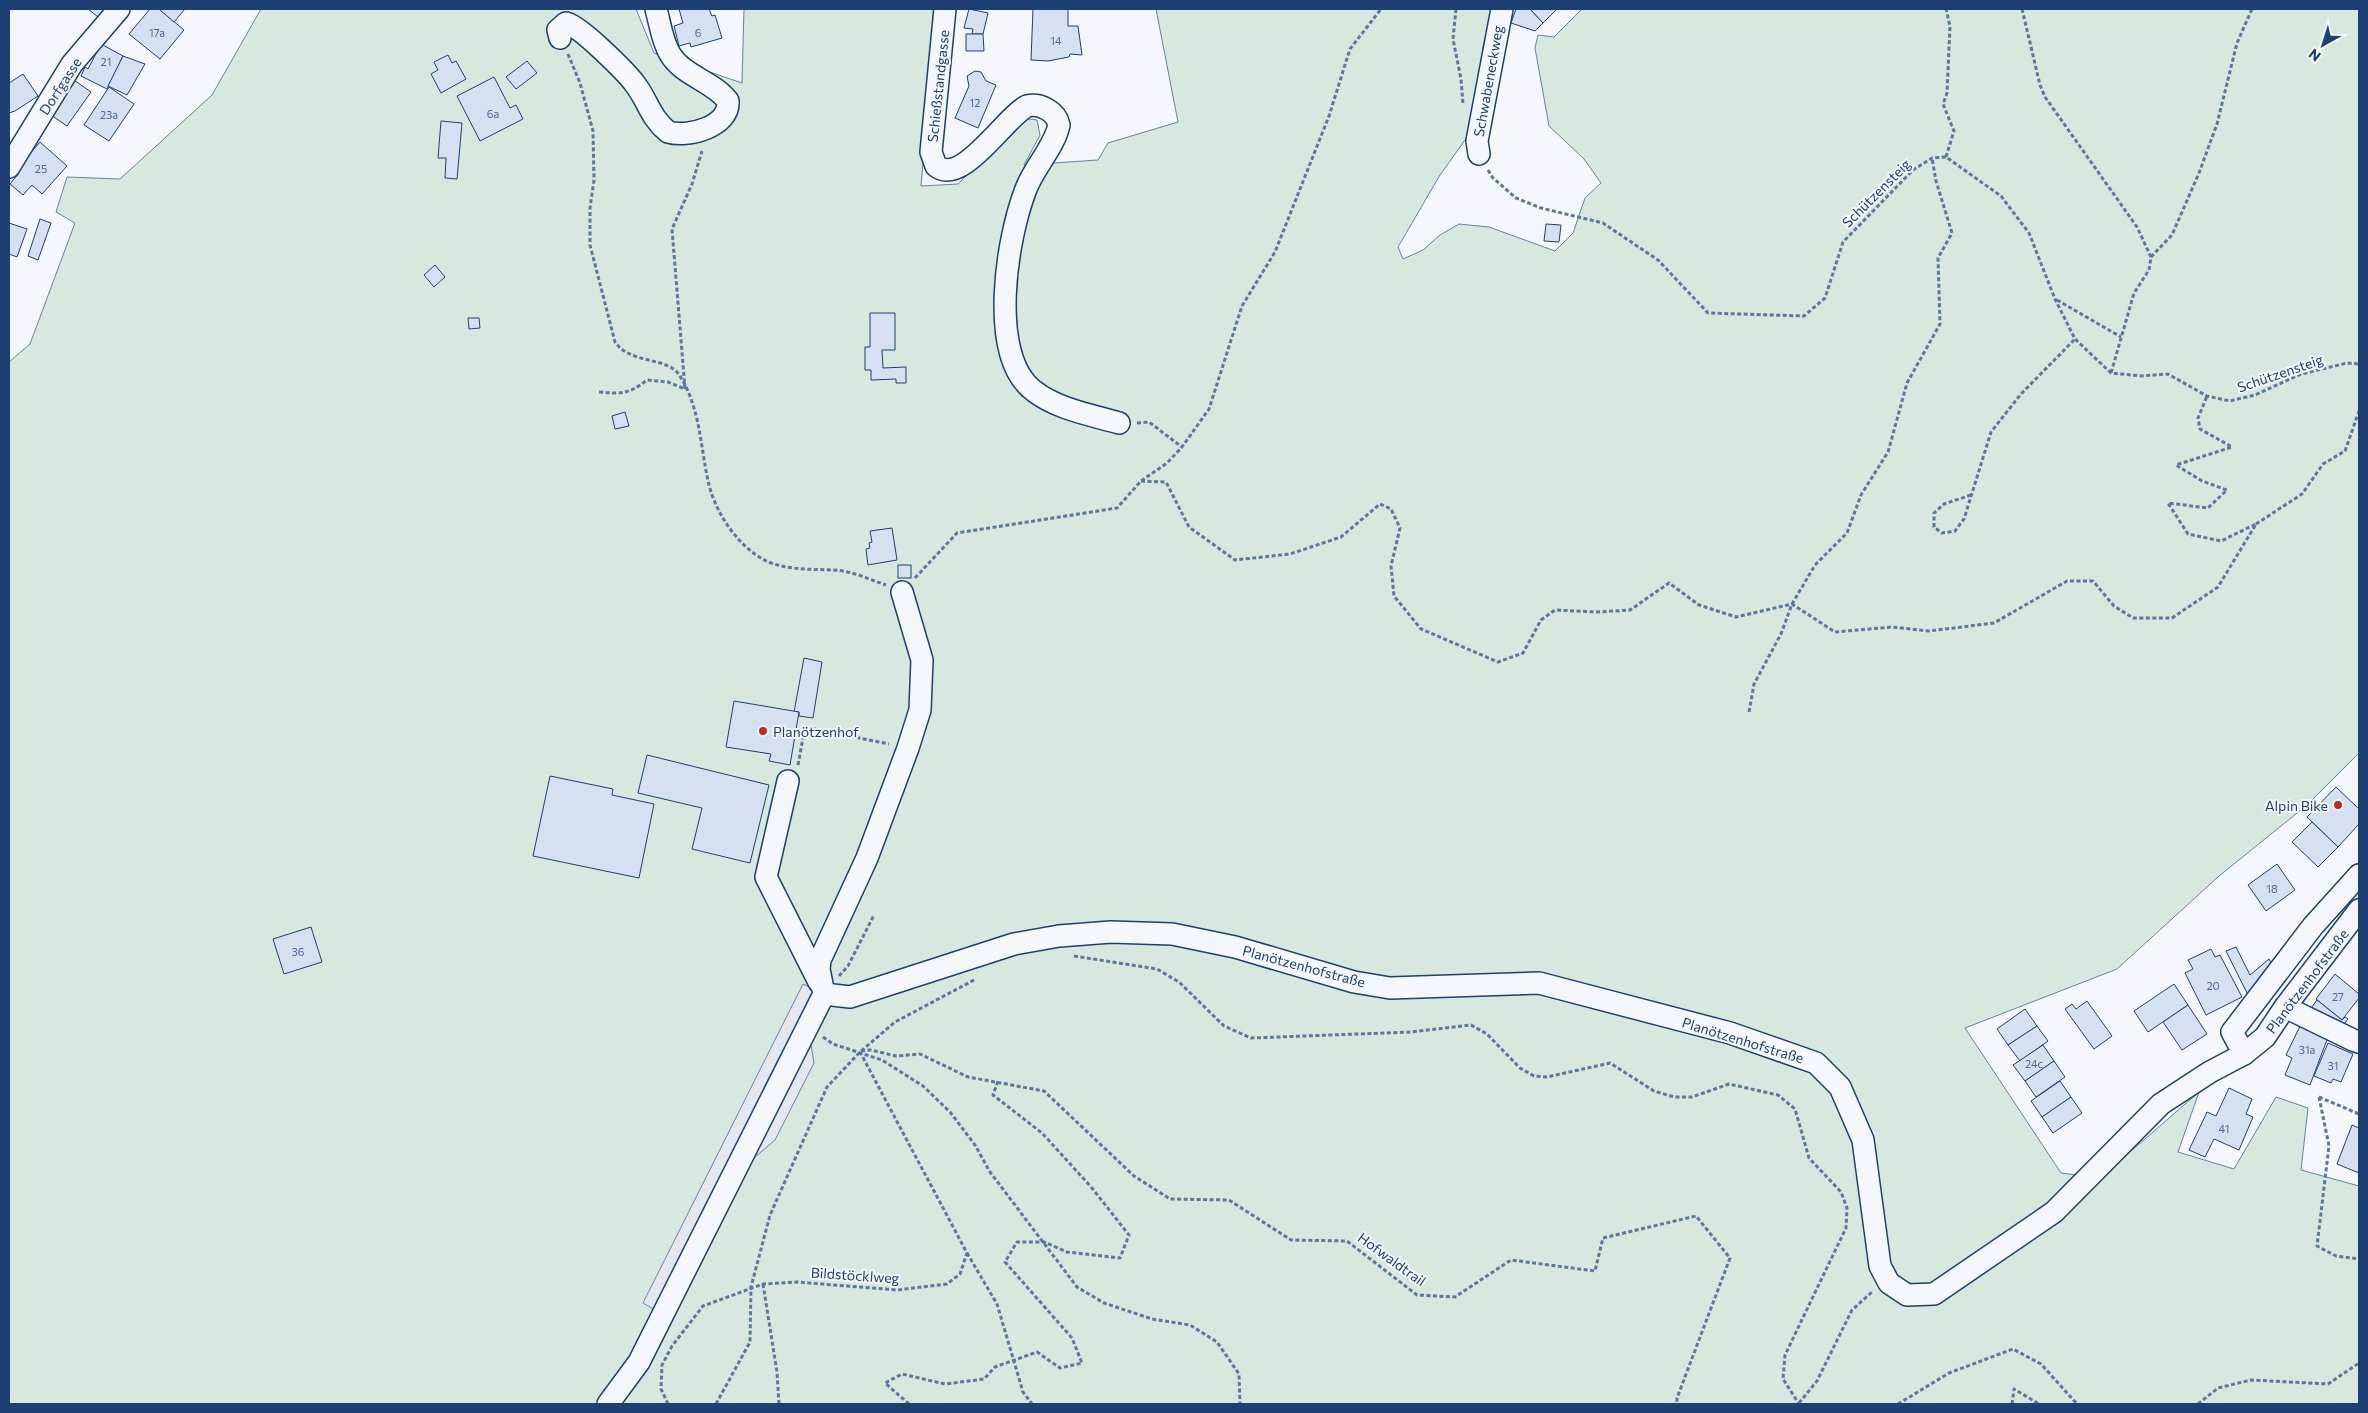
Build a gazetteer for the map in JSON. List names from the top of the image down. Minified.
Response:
{"streets":{"street":["Schwabeneckweg","Dorfgasse","Schießstandgasse","Planötzenhofstraße"],"path":["Schützensteig","Hofwaldtrail","Bildstöcklweg"]},"crossings":[["Schwabeneckweg","Schützensteig"]],"places":["Planötzenhof","Alpin Bike"],"house_numbers":["17a","6","14","21","12","6a","23a","25","18","36","20","27","31a","24c","31","41"],"north":"bottom left"}
